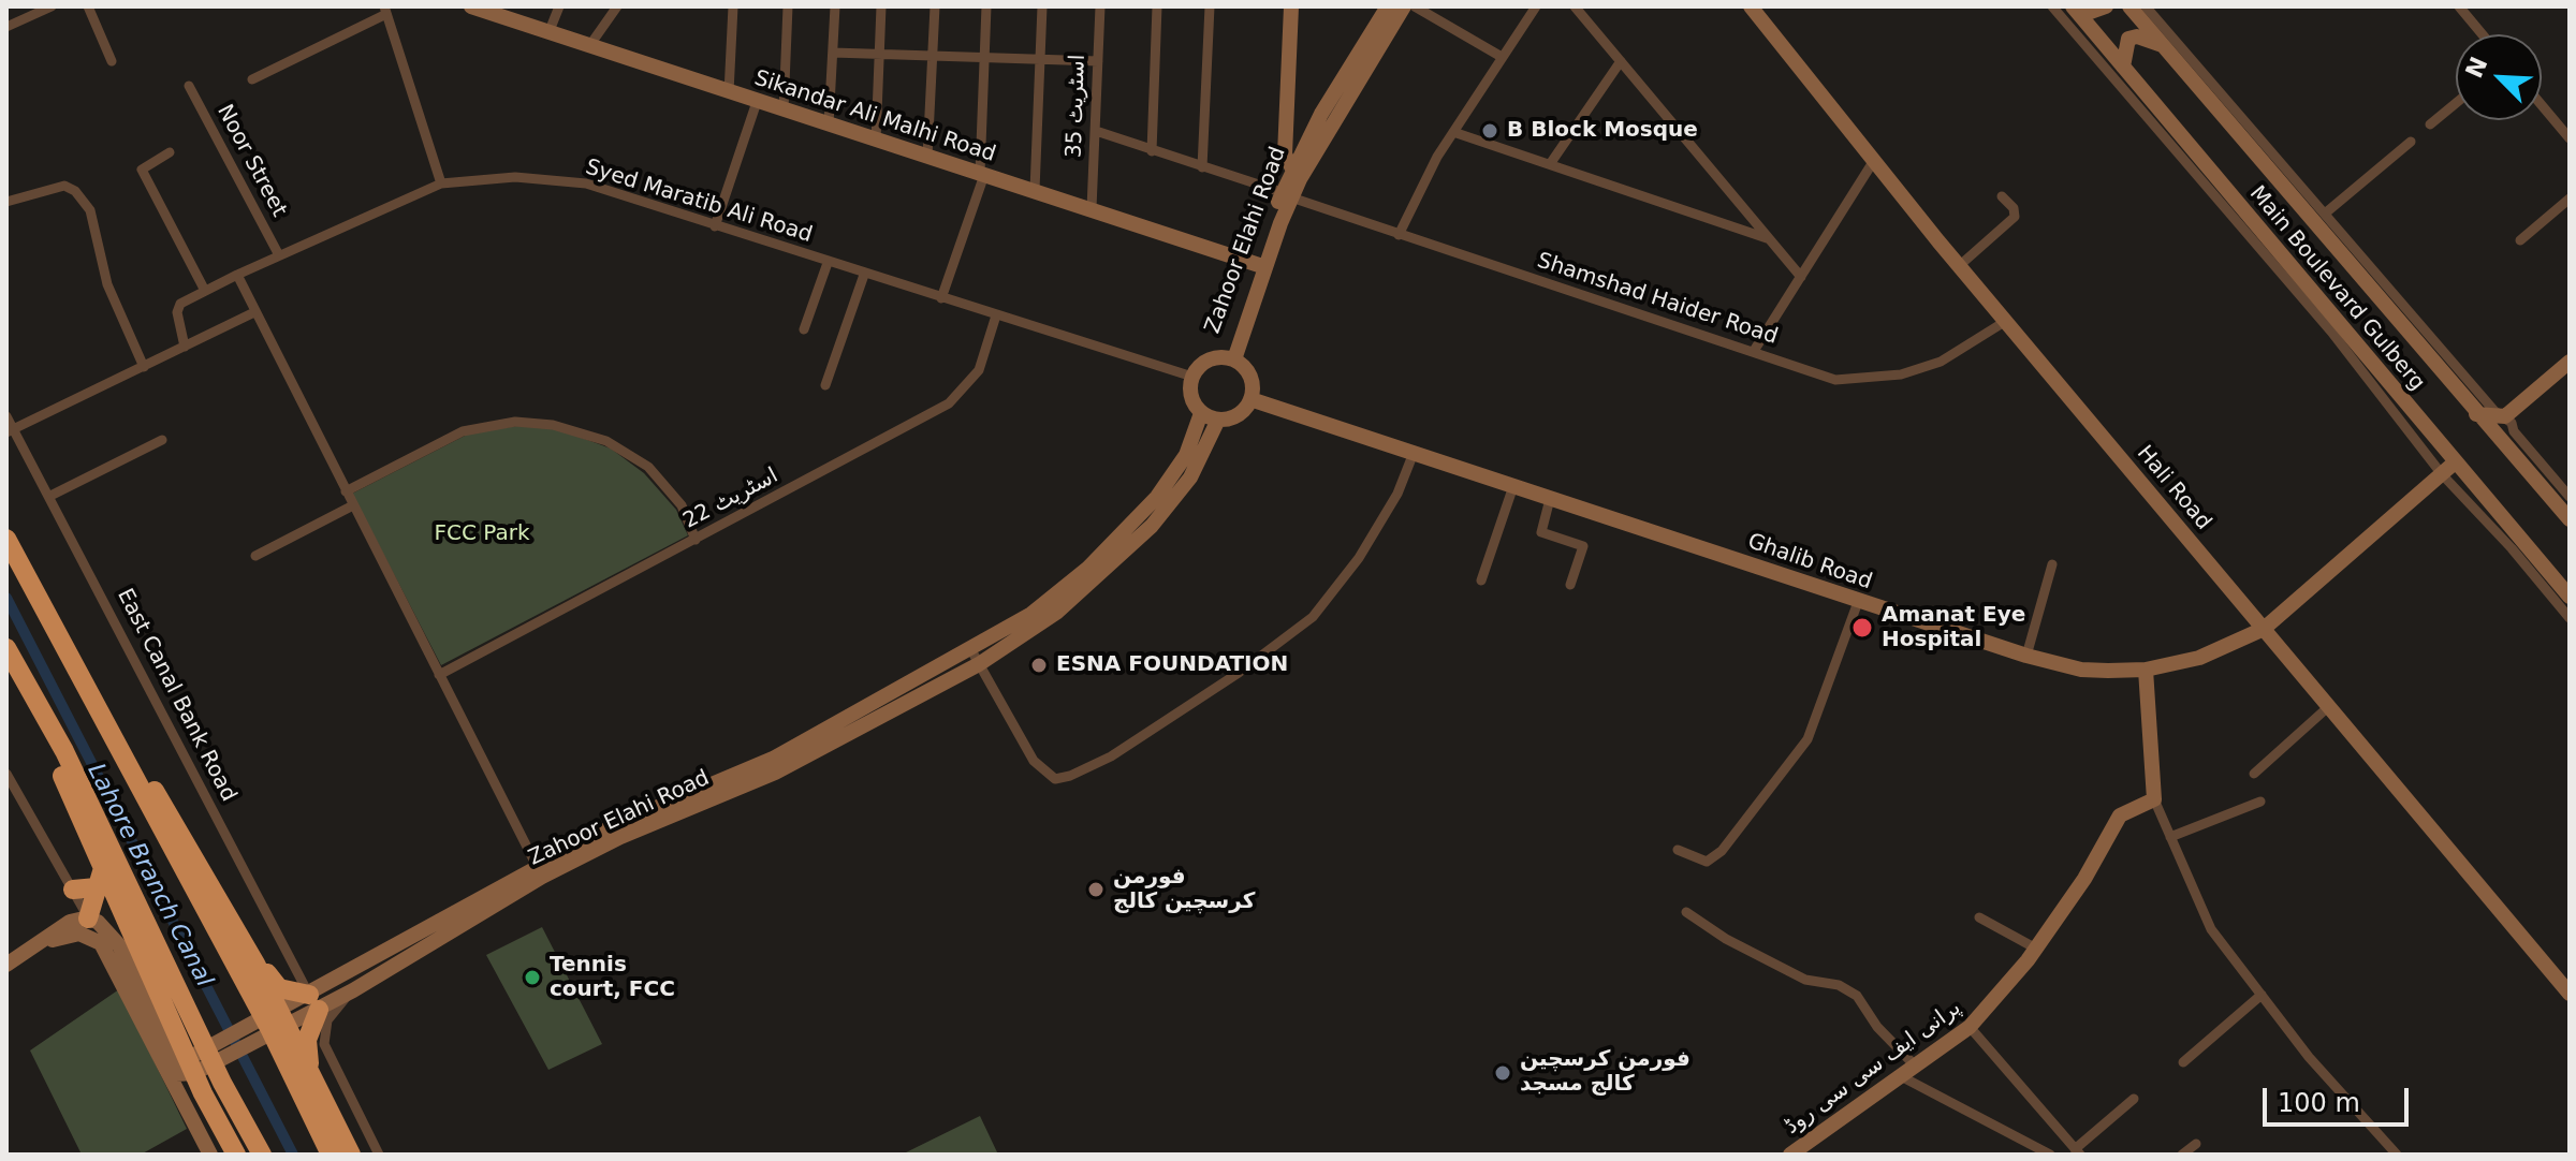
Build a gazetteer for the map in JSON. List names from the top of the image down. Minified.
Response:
{"streets":{"main road":["Sikandar Ali Malhi Road","Zahoor Elahi Road","Main Boulevard Gulberg","Hali Road","Ghalib Road","پرانی ایف سی سی روڈ"],"street":["اسٹریٹ 35","Noor Street","Syed Maratib Ali Road","Shamshad Haider Road","اسٹریٹ 22","East Canal Bank Road"]},"crossings":[["اسٹریٹ 35","Sikandar Ali Malhi Road"],["اسٹریٹ 35","Shamshad Haider Road"],["Sikandar Ali Malhi Road","Zahoor Elahi Road"],["Noor Street","Syed Maratib Ali Road"],["Syed Maratib Ali Road","Zahoor Elahi Road"],["Syed Maratib Ali Road","اسٹریٹ 22"],["Syed Maratib Ali Road","Ghalib Road"],["Zahoor Elahi Road","Shamshad Haider Road"],["Zahoor Elahi Road","Ghalib Road"],["Zahoor Elahi Road","East Canal Bank Road"],["Main Boulevard Gulberg","Ghalib Road"],["Shamshad Haider Road","Hali Road"],["Hali Road","Ghalib Road"]],"water":["Lahore Branch Canal"],"parks":["FCC Park"],"places":["B Block Mosque","Amanat Eye Hospital","ESNA FOUNDATION","فورمن کرسچین کالج","Tennis court, FCC","فورمن کرسچین کالج مسجد"],"scale_bar":"100 m","north":"top left"}
